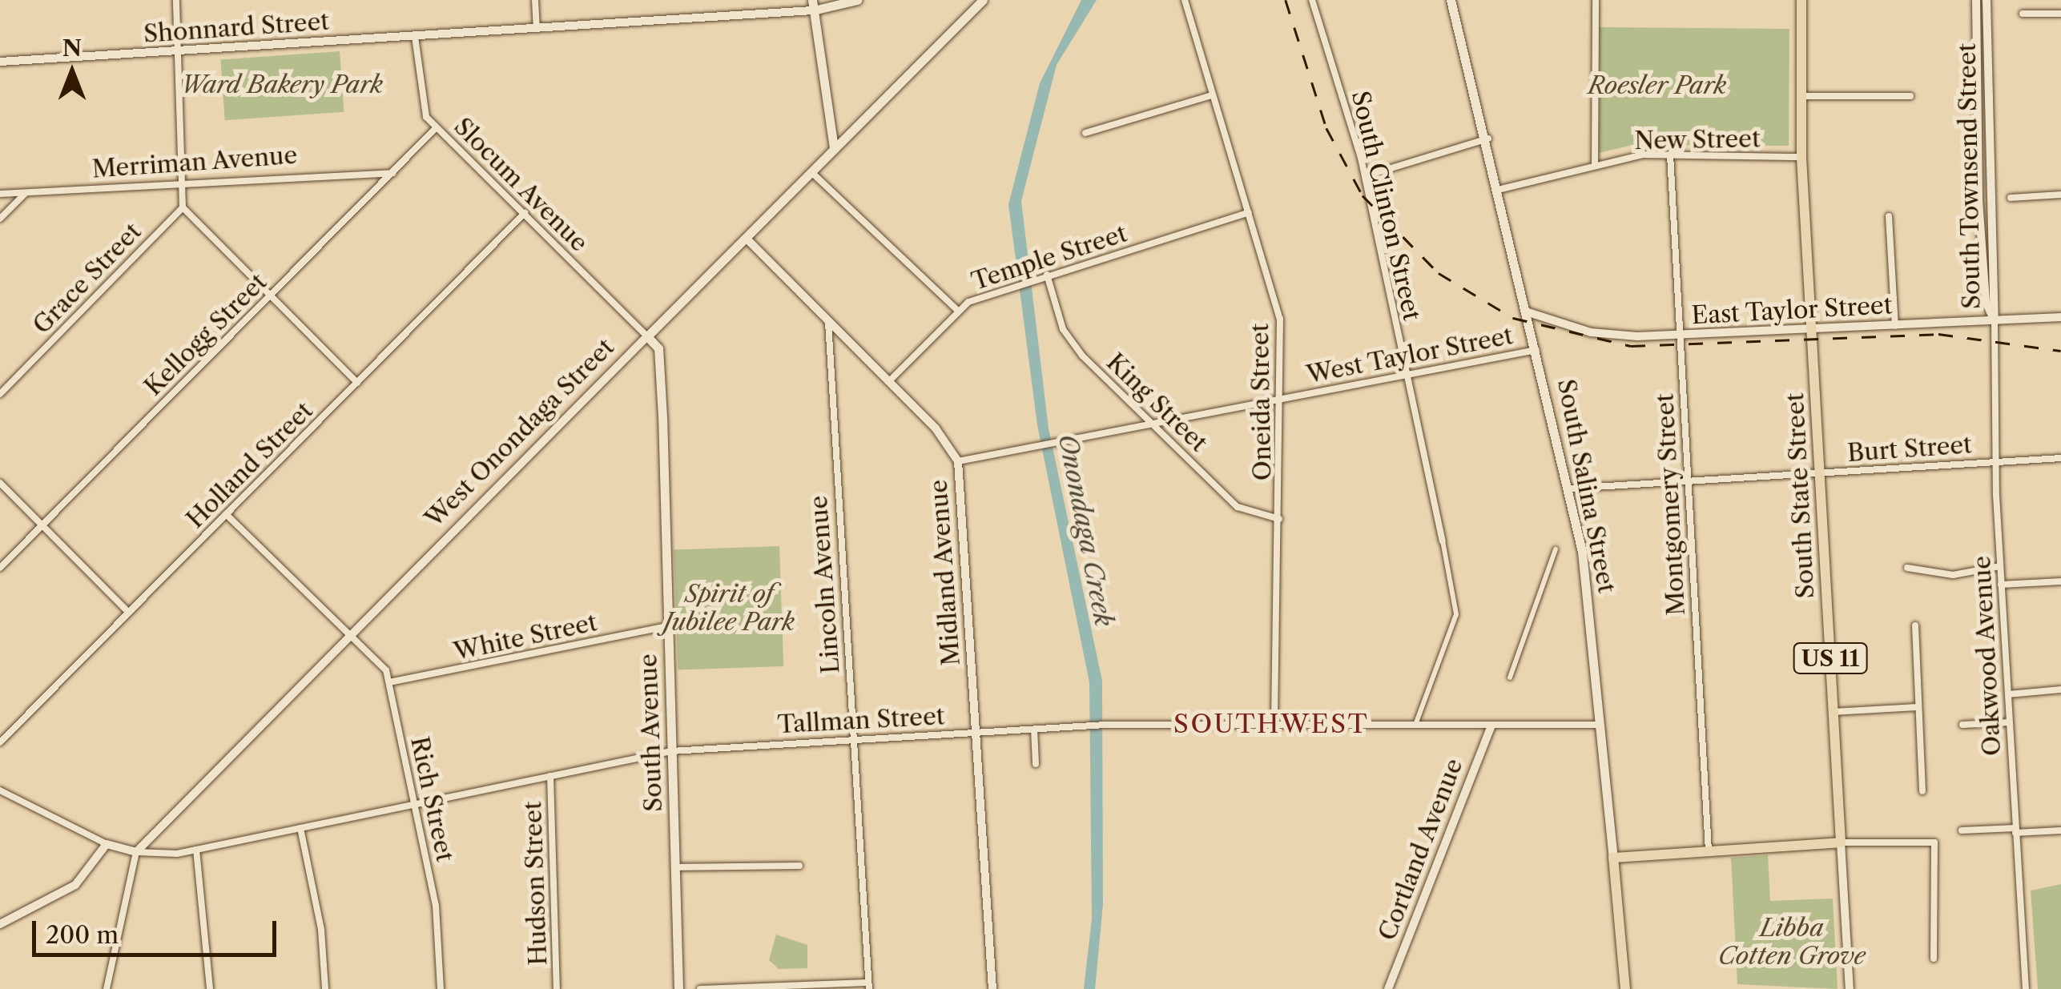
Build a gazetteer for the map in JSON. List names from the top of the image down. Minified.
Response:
{"streets":{"main road":["Shonnard Street","West Onondaga Street","South Salina Street","South State Street","US 11","South Avenue"],"street":["New Street","Merriman Avenue","South Townsend Street","Slocum Avenue","South Clinton Street","Temple Street","Grace Street","East Taylor Street","Kellogg Street","West Taylor Street","Oneida Street","King Street","Burt Street","Holland Street","Montgomery Street","Midland Avenue","Lincoln Avenue","White Street","Oakwood Avenue","Tallman Street","Rich Street","Cortland Avenue","Hudson Street"]},"crossings":[["Shonnard Street","Slocum Avenue"],["New Street","South Salina Street"],["New Street","South State Street"],["New Street","Montgomery Street"],["Merriman Avenue","Kellogg Street"],["South Townsend Street","East Taylor Street"],["South Townsend Street","Oakwood Avenue"],["Slocum Avenue","Kellogg Street"],["Slocum Avenue","West Onondaga Street"],["Slocum Avenue","Holland Street"],["Slocum Avenue","South Avenue"],["South Clinton Street","West Taylor Street"],["Temple Street","Oneida Street"],["Temple Street","King Street"],["Temple Street","Midland Avenue"],["East Taylor Street","South Salina Street"],["East Taylor Street","South State Street"],["East Taylor Street","Montgomery Street"],["East Taylor Street","Oakwood Avenue"],["West Taylor Street","Oneida Street"],["West Taylor Street","King Street"],["West Taylor Street","South Salina Street"],["West Taylor Street","Midland Avenue"],["Oneida Street","King Street"],["Oneida Street","Tallman Street"],["West Onondaga Street","Midland Avenue"],["West Onondaga Street","Tallman Street"],["West Onondaga Street","South Avenue"],["West Onondaga Street","Rich Street"],["Burt Street","South Salina Street"],["Burt Street","South State Street"],["Burt Street","Montgomery Street"],["Burt Street","Oakwood Avenue"],["Holland Street","Rich Street"],["South Salina Street","Tallman Street"],["Midland Avenue","Lincoln Avenue"],["Midland Avenue","Tallman Street"],["Lincoln Avenue","Tallman Street"],["White Street","South Avenue"],["White Street","Rich Street"],["Tallman Street","South Avenue"],["Tallman Street","Rich Street"],["Tallman Street","Cortland Avenue"],["Tallman Street","Hudson Street"]],"districts":["SOUTHWEST"],"water":["Onondaga Creek"],"parks":["Ward Bakery Park","Roesler Park","Spirit of Jubilee Park","Libba Cotten Grove"],"scale_bar":"200 m","north":"top"}
